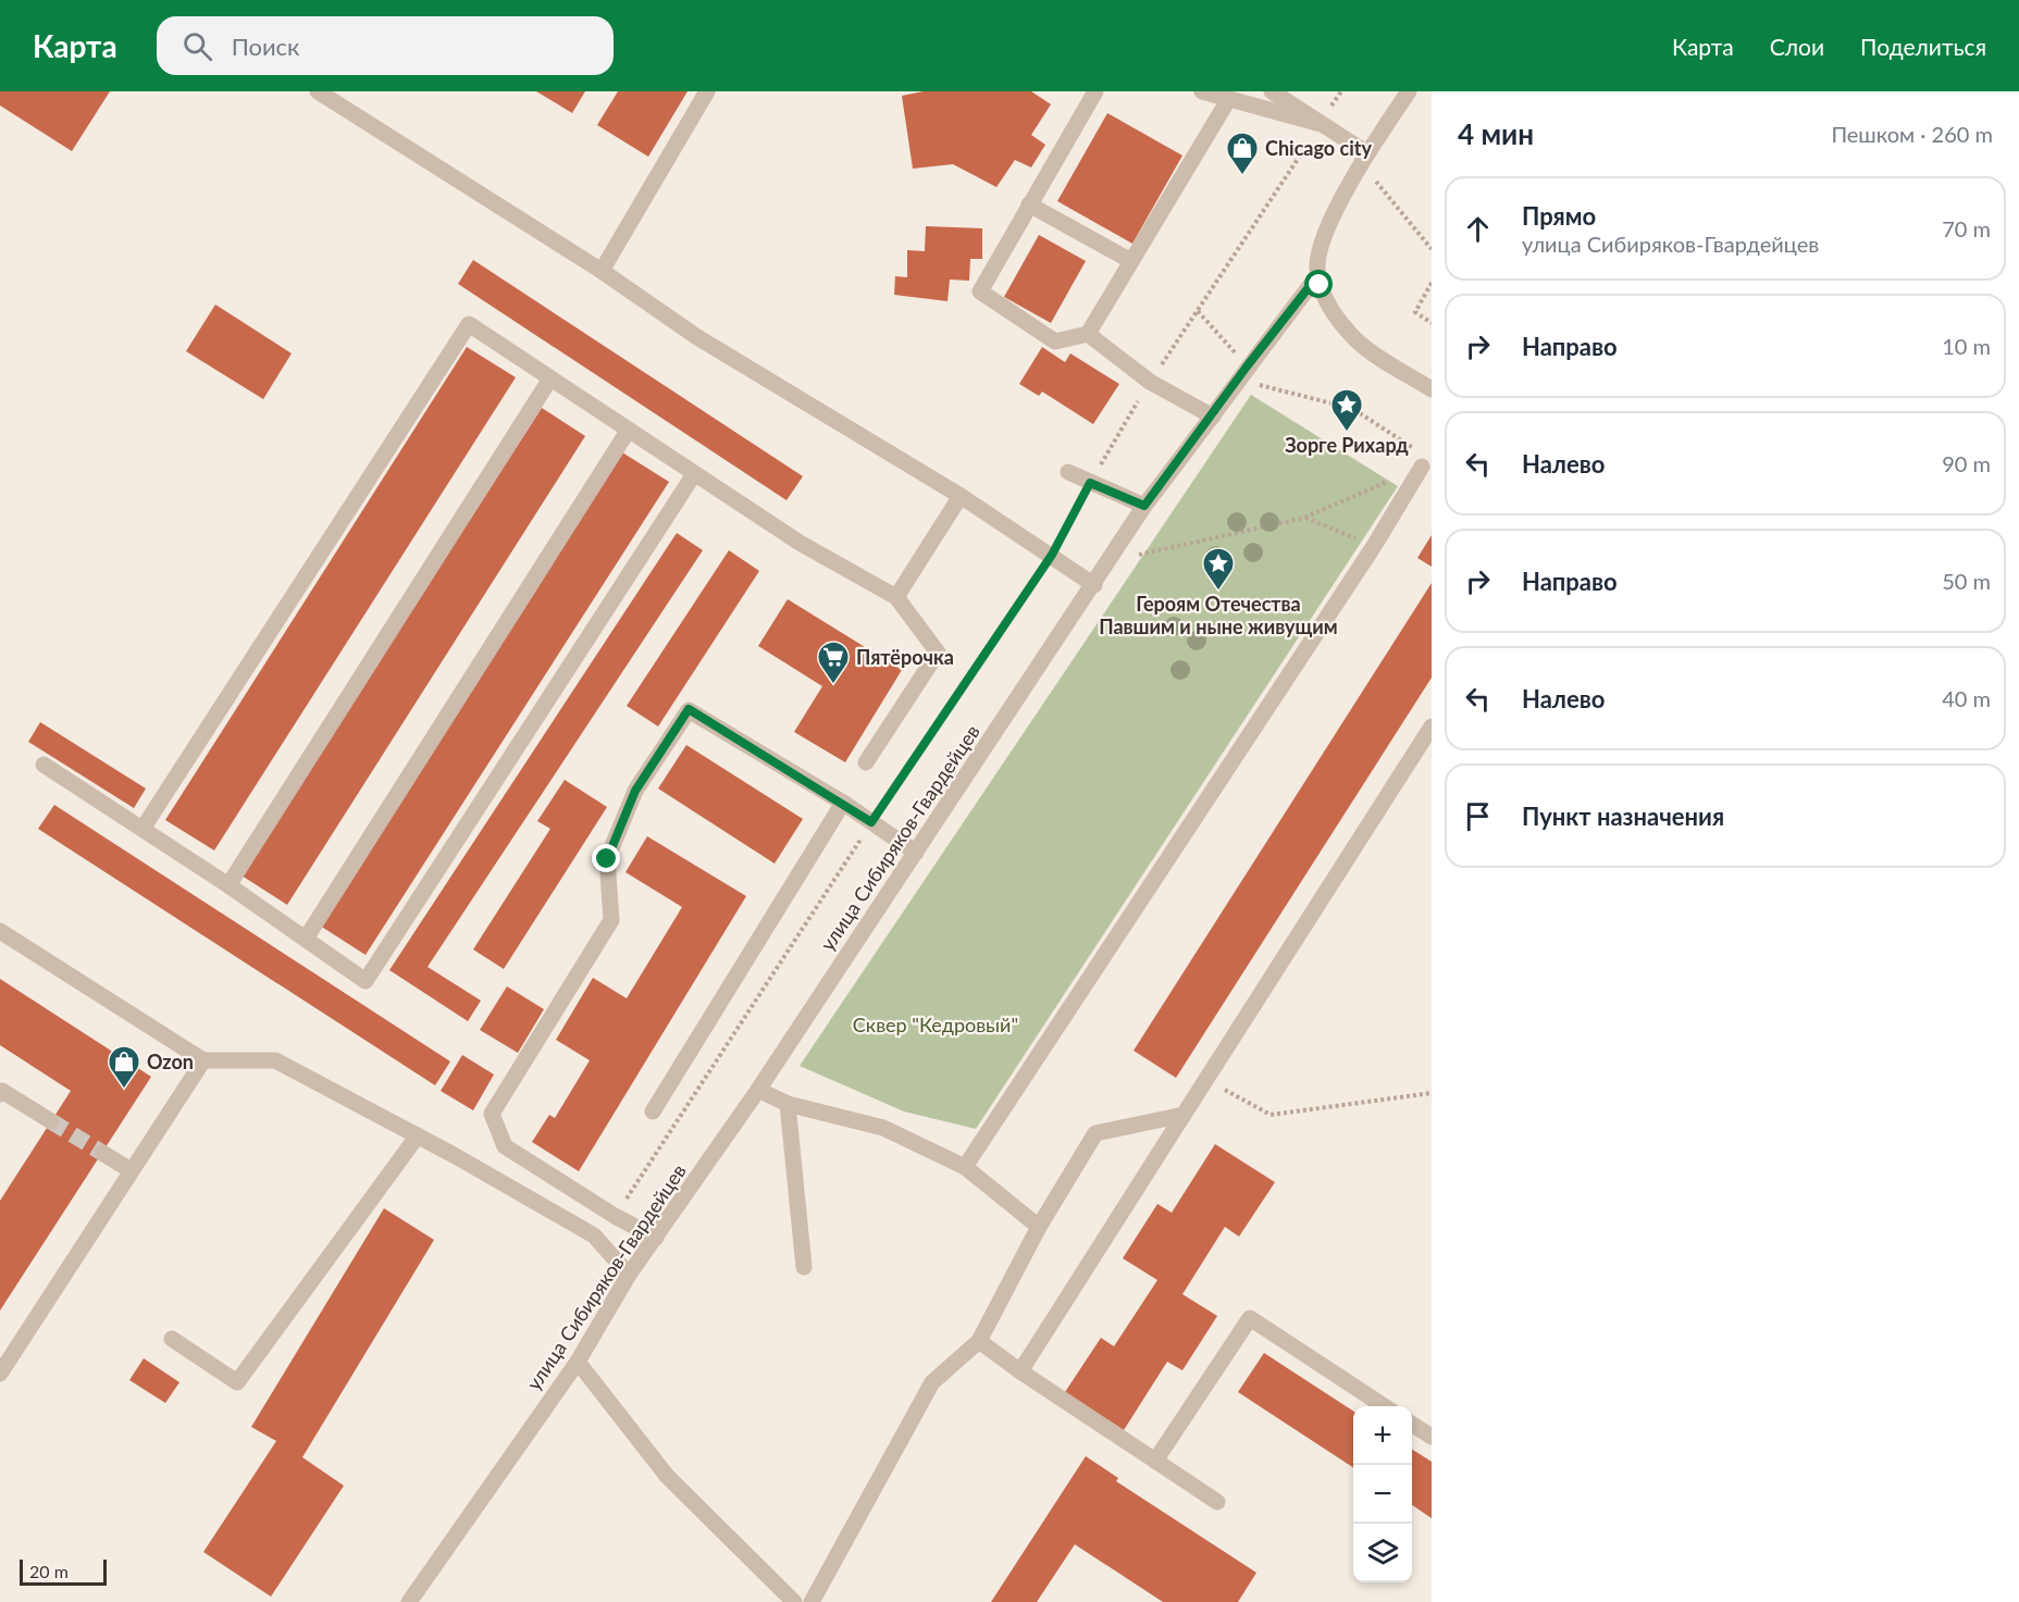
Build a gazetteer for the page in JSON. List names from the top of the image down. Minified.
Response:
{"streets":{"street":["улица Сибиряков-Гвардейцев"]},"parks":["Сквер \"Кедровый\""],"places":{"shop":["Chicago city","Ozon"],"place":["Зорге Рихард","Героям Отечества Павшим и ныне живущим"],"supermarket":["Пятёрочка"]},"scale_bar":"20 m","page":{"header":"Карта","search":"Поиск","nav":["Карта","Слои","Поделиться"],"heading":["4 мин","Пешком · 260 m"],"list":[["Прямо","улица Сибиряков-Гвардейцев","70 m"],["Направо","10 m"],["Налево","90 m"],["Направо","50 m"],["Налево","40 m"],"Пункт назначения"],"map_buttons":["+","−"],"scale":"20 m"}}
